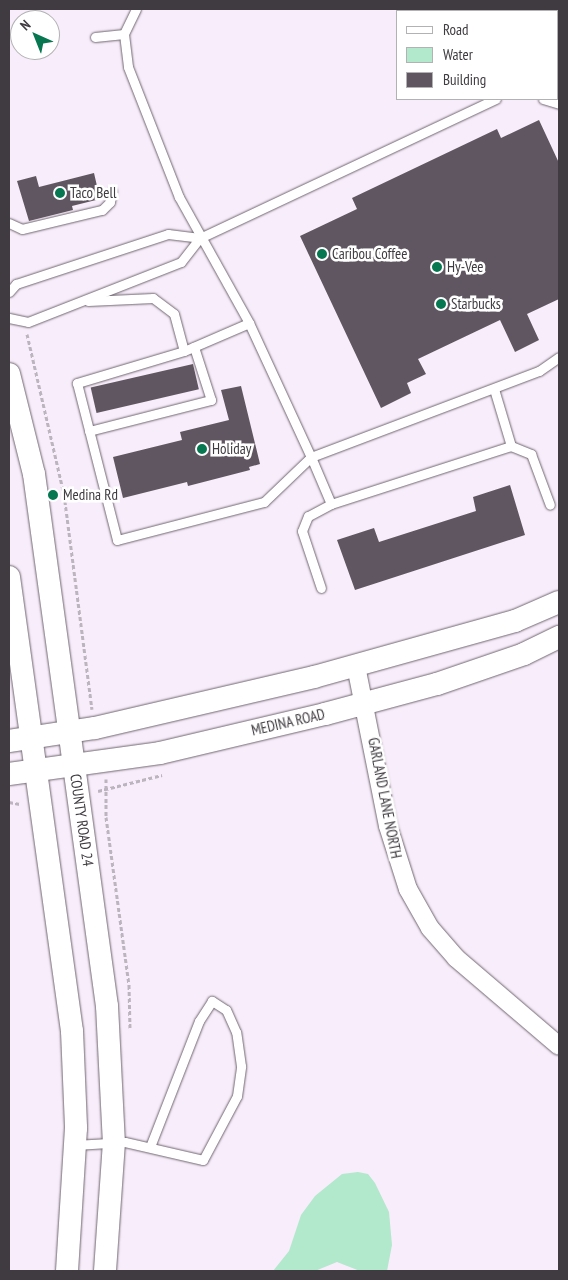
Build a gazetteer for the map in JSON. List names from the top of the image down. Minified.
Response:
{"streets":{"street":["MEDINA ROAD","GARLAND LANE NORTH","COUNTY ROAD 24"]},"crossings":[["MEDINA ROAD","GARLAND LANE NORTH"],["MEDINA ROAD","COUNTY ROAD 24"]],"places":["Taco Bell","Caribou Coffee","Hy-Vee","Starbucks","Holiday","Medina Rd"],"legend":["Road","Water","Building"],"north":"top left"}
